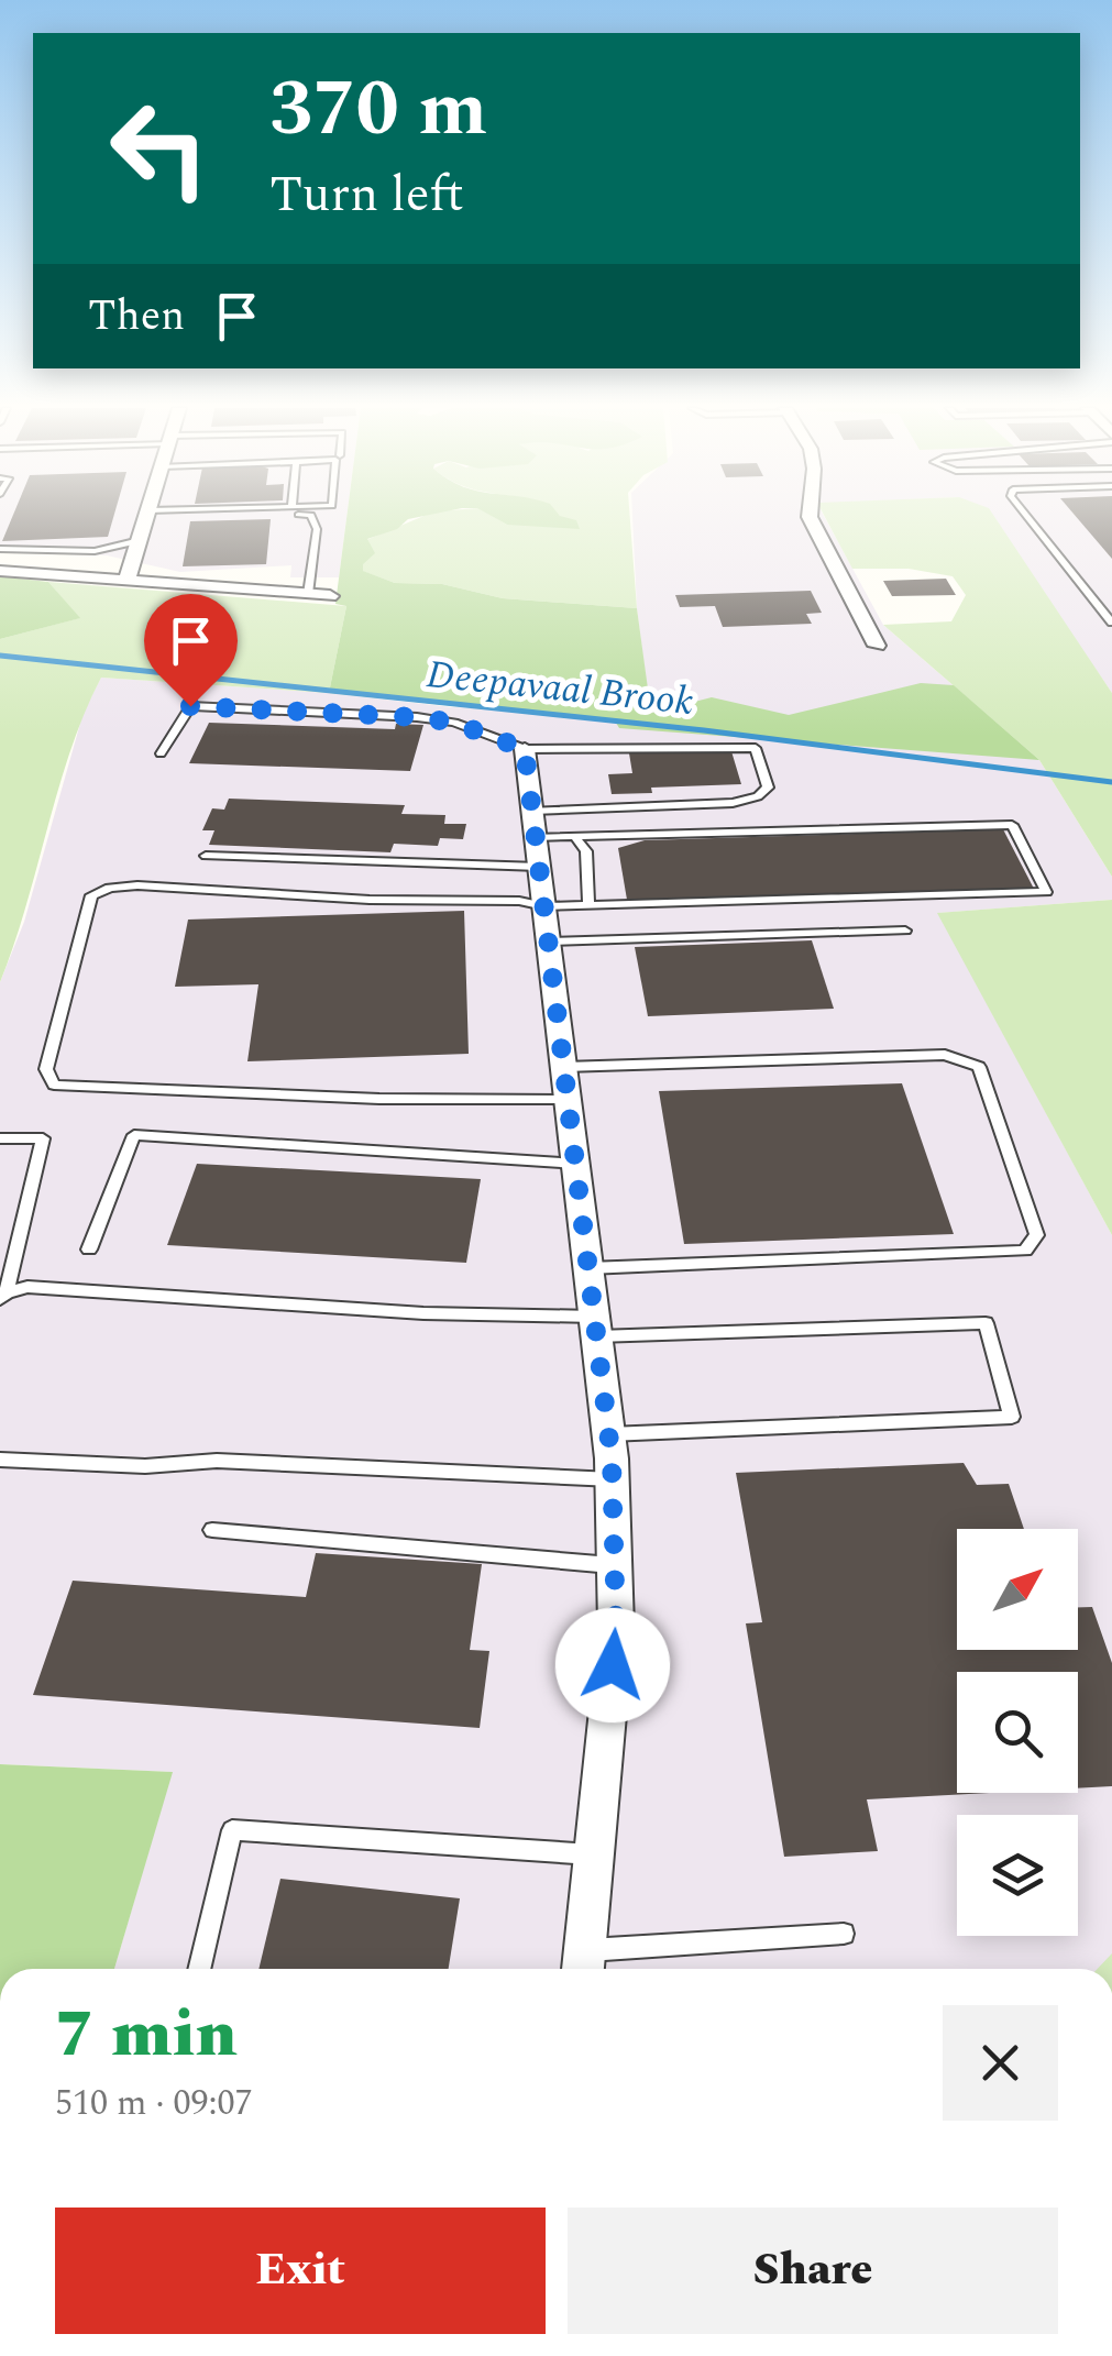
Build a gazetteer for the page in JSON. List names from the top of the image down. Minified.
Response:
{"water":["Deepavaal Brook"],"north":"top right","page":{"turn":["370 m","Turn left"],"then":"Then","heading":["7 min","510 m · 09:07"],"buttons":["Exit","Share"]}}
